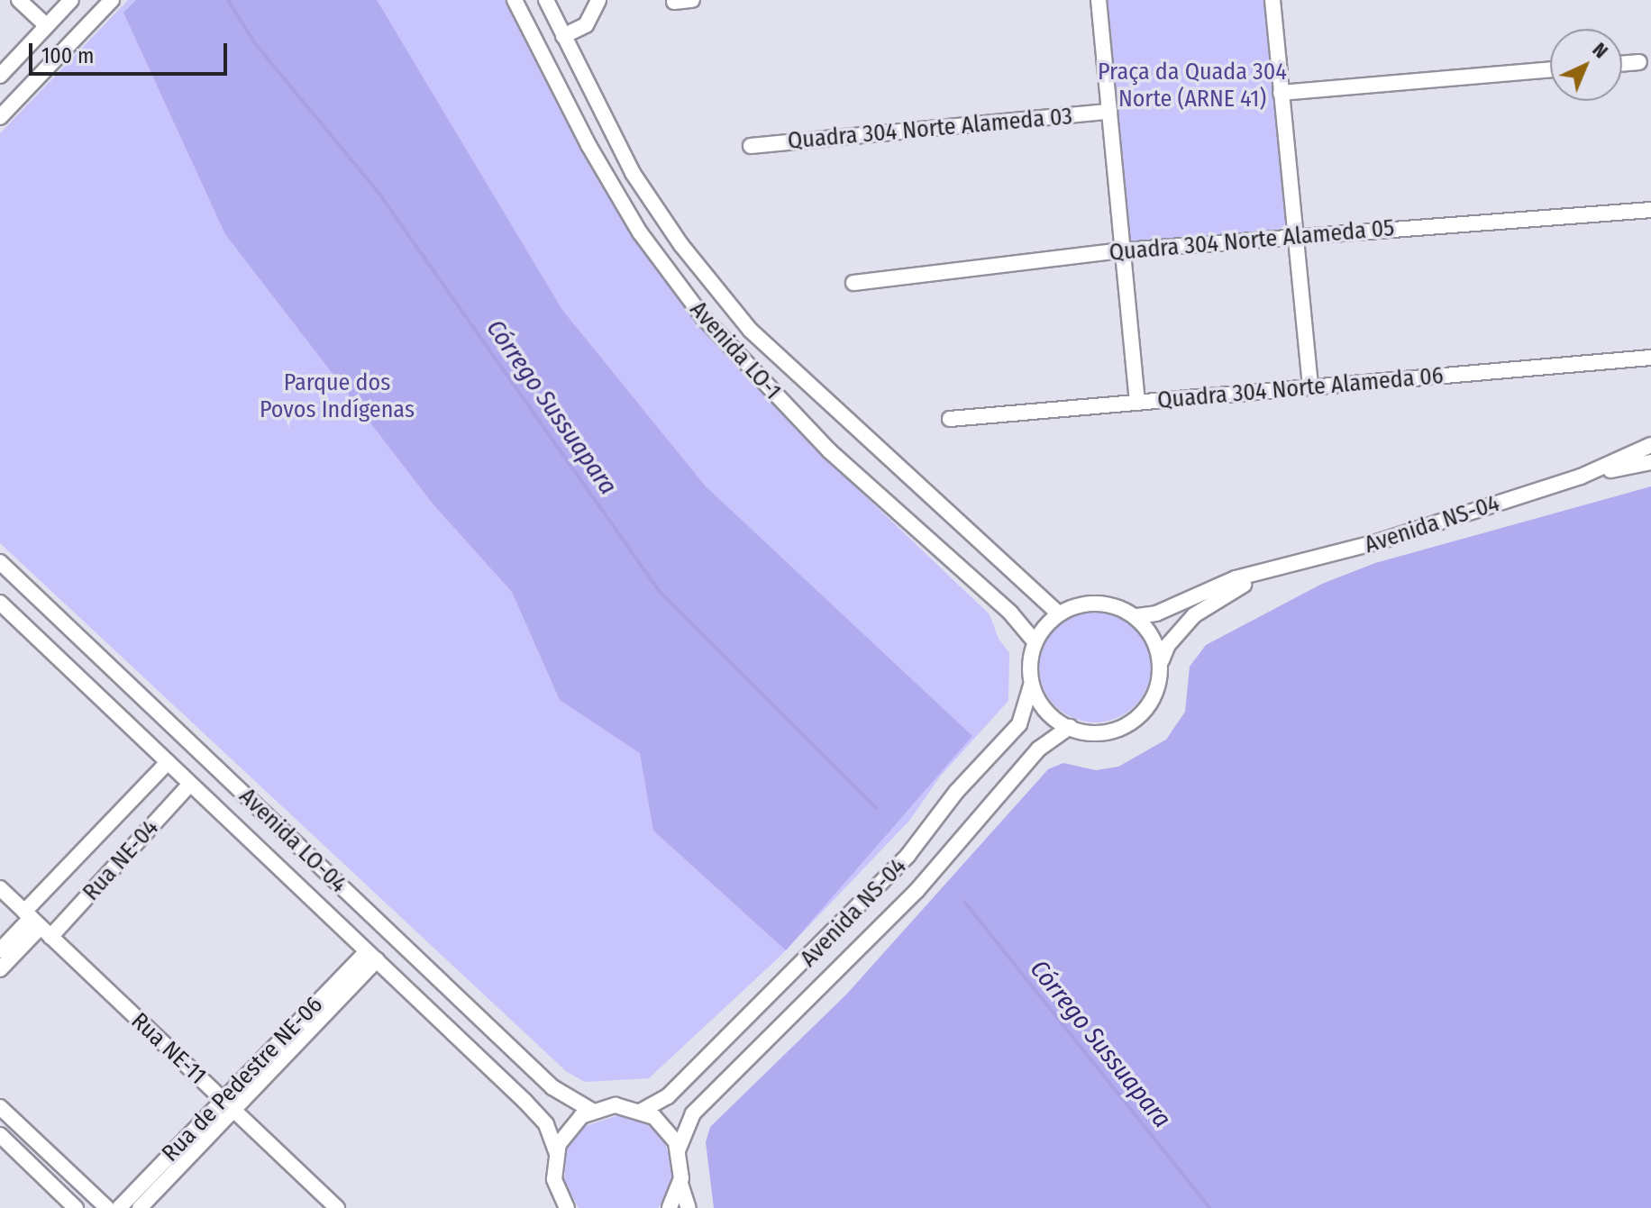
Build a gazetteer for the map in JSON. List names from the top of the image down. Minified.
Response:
{"streets":{"street":["Quadra 304 Norte Alameda 03","Quadra 304 Norte Alameda 05","Avenida LO-1","Quadra 304 Norte Alameda 06","Avenida NS-04","Avenida LO-04","Rua NE-04","Rua NE-11","Rua de Pedestre NE-06"]},"crossings":[["Avenida LO-1","Avenida NS-04"],["Avenida LO-04","Rua NE-04"],["Avenida LO-04","Rua de Pedestre NE-06"],["Rua NE-04","Rua NE-11"],["Rua NE-11","Rua de Pedestre NE-06"]],"water":["Córrego Sussuapara"],"parks":["Praça da Quada 304 Norte (ARNE 41)","Parque dos Povos Indígenas"],"scale_bar":"100 m","north":"top right"}
